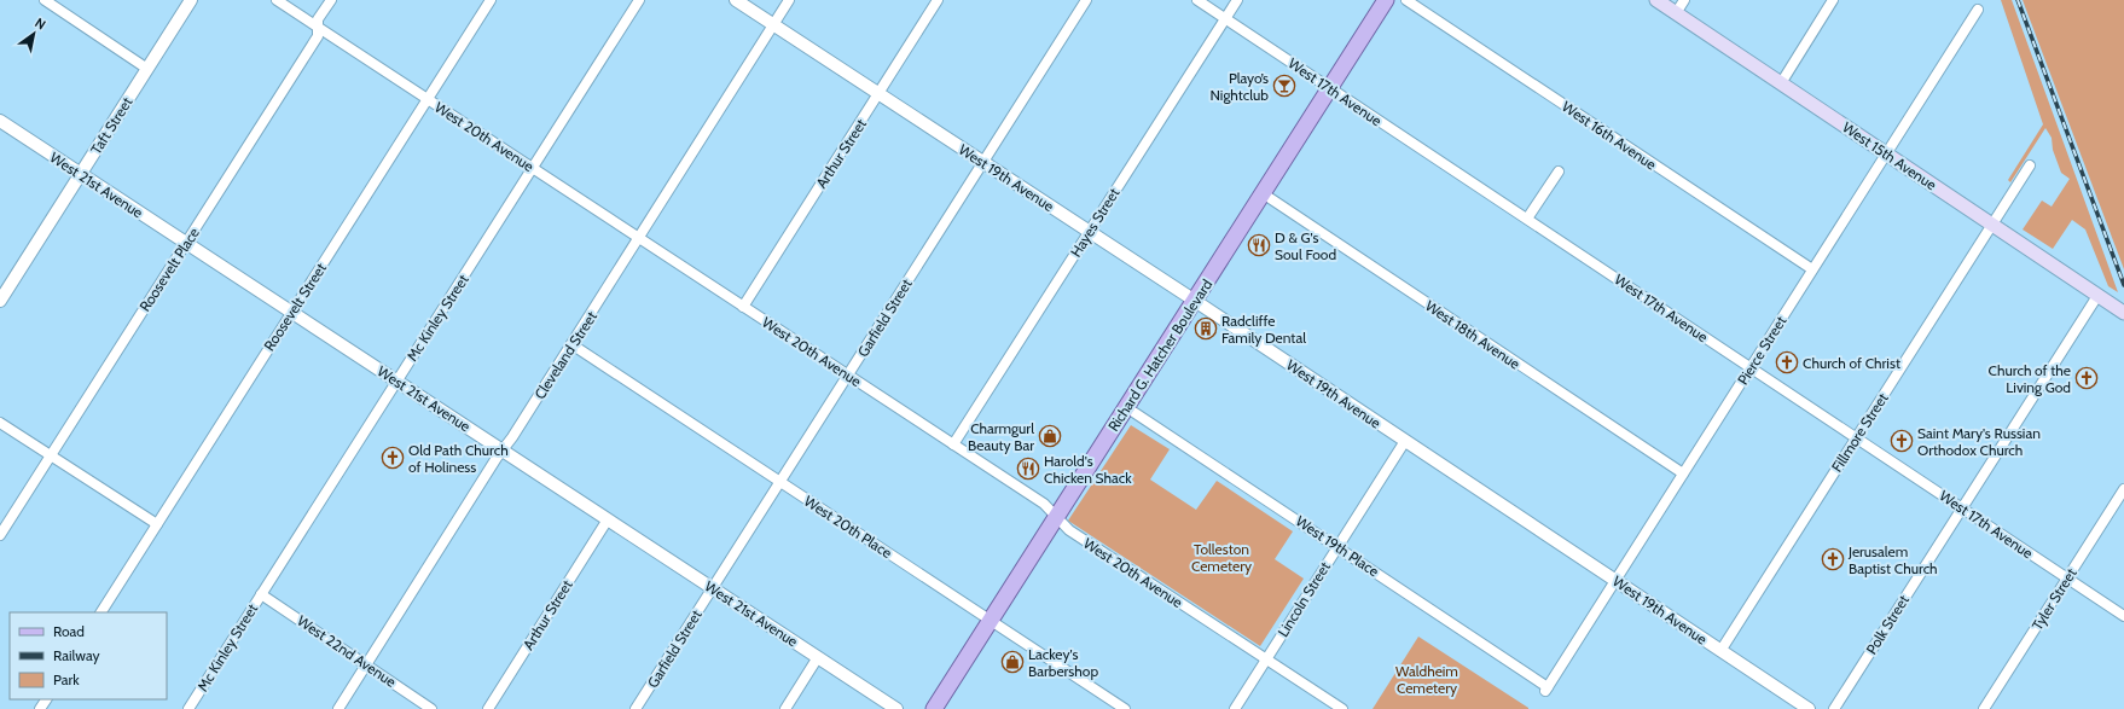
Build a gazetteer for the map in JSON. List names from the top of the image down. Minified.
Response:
{"streets":{"main road":["West 15th Avenue","Richard G. Hatcher Boulevard"],"street":["West 17th Avenue","Taft Street","West 16th Avenue","West 20th Avenue","Arthur Street","West 19th Avenue","West 21st Avenue","Hayes Street","Roosevelt Place","Roosevelt Street","Mc Kinley Street","Garfield Street","West 18th Avenue","Pierce Street","Cleveland Street","Fillmore Street","West 20th Place","West 19th Place","Lincoln Street","Tyler Street","Polk Street","West 22nd Avenue"]},"crossings":[["West 17th Avenue","Hayes Street"],["West 17th Avenue","Pierce Street"],["West 17th Avenue","Richard G. Hatcher Boulevard"],["West 17th Avenue","Fillmore Street"],["West 17th Avenue","Tyler Street"],["West 17th Avenue","Polk Street"],["Taft Street","West 21st Avenue"],["West 16th Avenue","Pierce Street"],["West 20th Avenue","Arthur Street"],["West 20th Avenue","Hayes Street"],["West 20th Avenue","Roosevelt Place"],["West 20th Avenue","Roosevelt Street"],["West 20th Avenue","Mc Kinley Street"],["West 20th Avenue","Garfield Street"],["West 20th Avenue","Cleveland Street"],["West 20th Avenue","Richard G. Hatcher Boulevard"],["West 20th Avenue","Lincoln Street"],["Arthur Street","West 19th Avenue"],["Arthur Street","West 21st Avenue"],["West 15th Avenue","Pierce Street"],["West 15th Avenue","Fillmore Street"],["West 15th Avenue","Polk Street"],["West 19th Avenue","Hayes Street"],["West 19th Avenue","Garfield Street"],["West 19th Avenue","Pierce Street"],["West 19th Avenue","Cleveland Street"],["West 19th Avenue","Richard G. Hatcher Boulevard"],["West 19th Avenue","Fillmore Street"],["West 19th Avenue","Lincoln Street"],["West 21st Avenue","Roosevelt Place"],["West 21st Avenue","Roosevelt Street"],["West 21st Avenue","Mc Kinley Street"],["West 21st Avenue","Garfield Street"],["West 21st Avenue","Cleveland Street"],["Mc Kinley Street","West 22nd Avenue"],["Garfield Street","West 20th Place"],["West 18th Avenue","Pierce Street"],["West 18th Avenue","Richard G. Hatcher Boulevard"],["Pierce Street","West 19th Place"],["Cleveland Street","West 20th Place"],["Cleveland Street","West 22nd Avenue"],["Richard G. Hatcher Boulevard","West 20th Place"],["Richard G. Hatcher Boulevard","West 19th Place"],["West 19th Place","Lincoln Street"]],"parks":["Tolleston Cemetery","Waldheim Cemetery"],"places":{"bar":["Playo’s Nightclub"],"restaurant":["D & G's Soul Food","Harold's Chicken Shack"],"building":["Radcliffe Family Dental"],"church":["Church of Christ","Church of the Living God","Saint Mary's Russian Orthodox Church","Old Path Church of Holiness","Jerusalem Baptist Church"],"shop":["Charmgurl Beauty Bar","Lackey's Barbershop"]},"legend":["Road","Railway","Park"],"north":"top right"}
